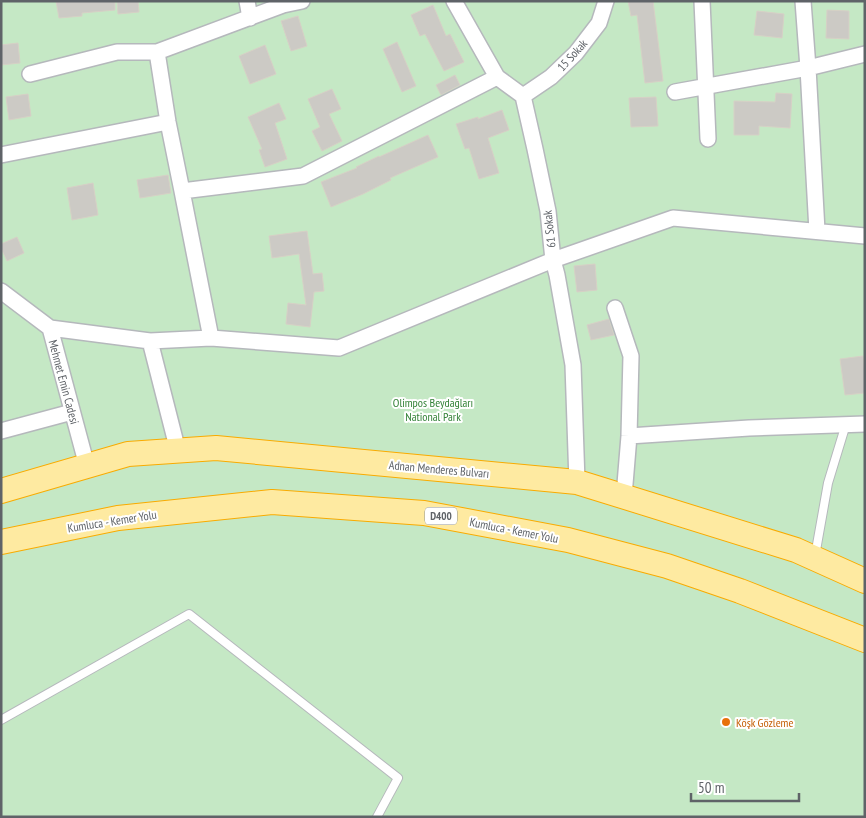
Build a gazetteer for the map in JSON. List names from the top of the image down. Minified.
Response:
{"streets":{"highway":["Adnan Menderes Bulvarı","D400","Kumluca - Kemer Yolu"],"street":["15 Sokak","61 Sokak","Mehmet Emin Cadesi"]},"crossings":[["15 Sokak","61 Sokak"],["61 Sokak","Adnan Menderes Bulvarı"],["Mehmet Emin Cadesi","Adnan Menderes Bulvarı"]],"parks":["Olimpos Beydağları National Park"],"places":["Köşk Gözleme"],"scale_bar":"50 m"}
